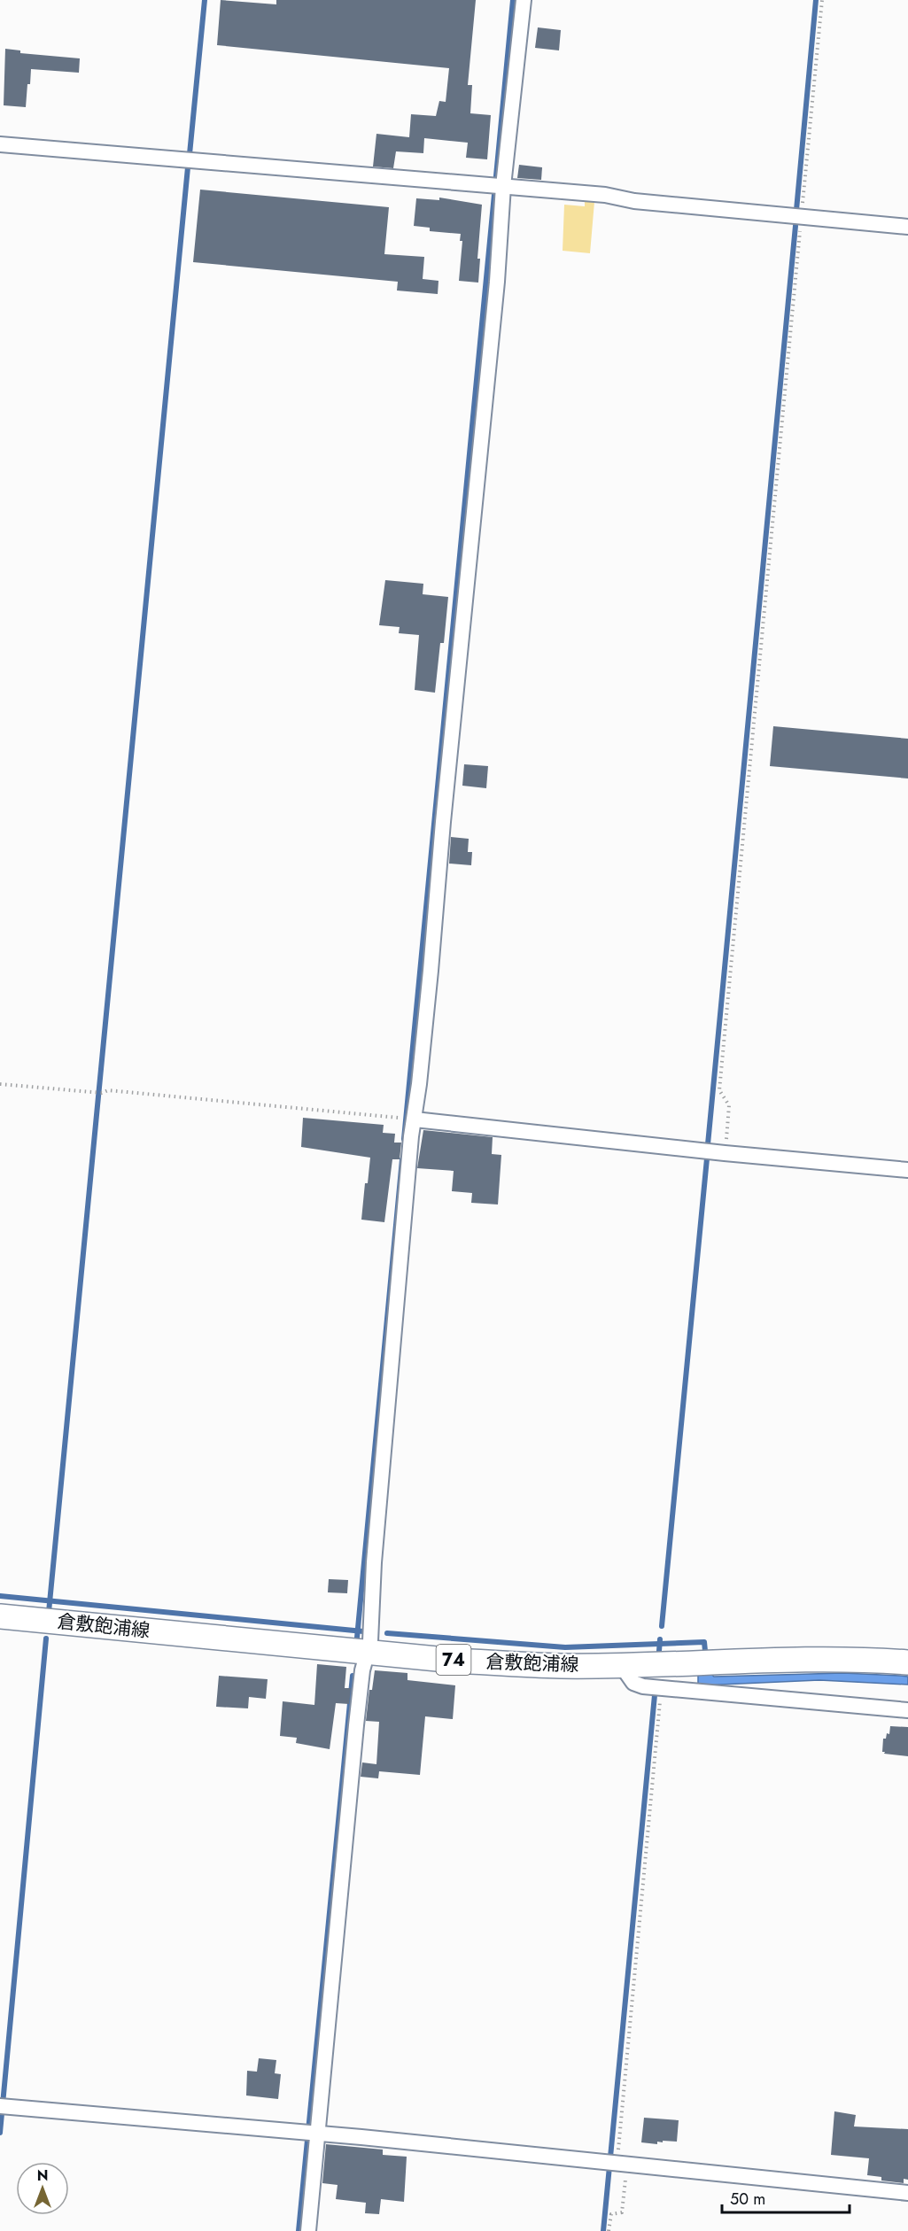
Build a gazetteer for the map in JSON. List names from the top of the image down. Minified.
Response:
{"streets":{"main road":["倉敷飽浦線","74"]},"scale_bar":"50 m","north":"top"}
